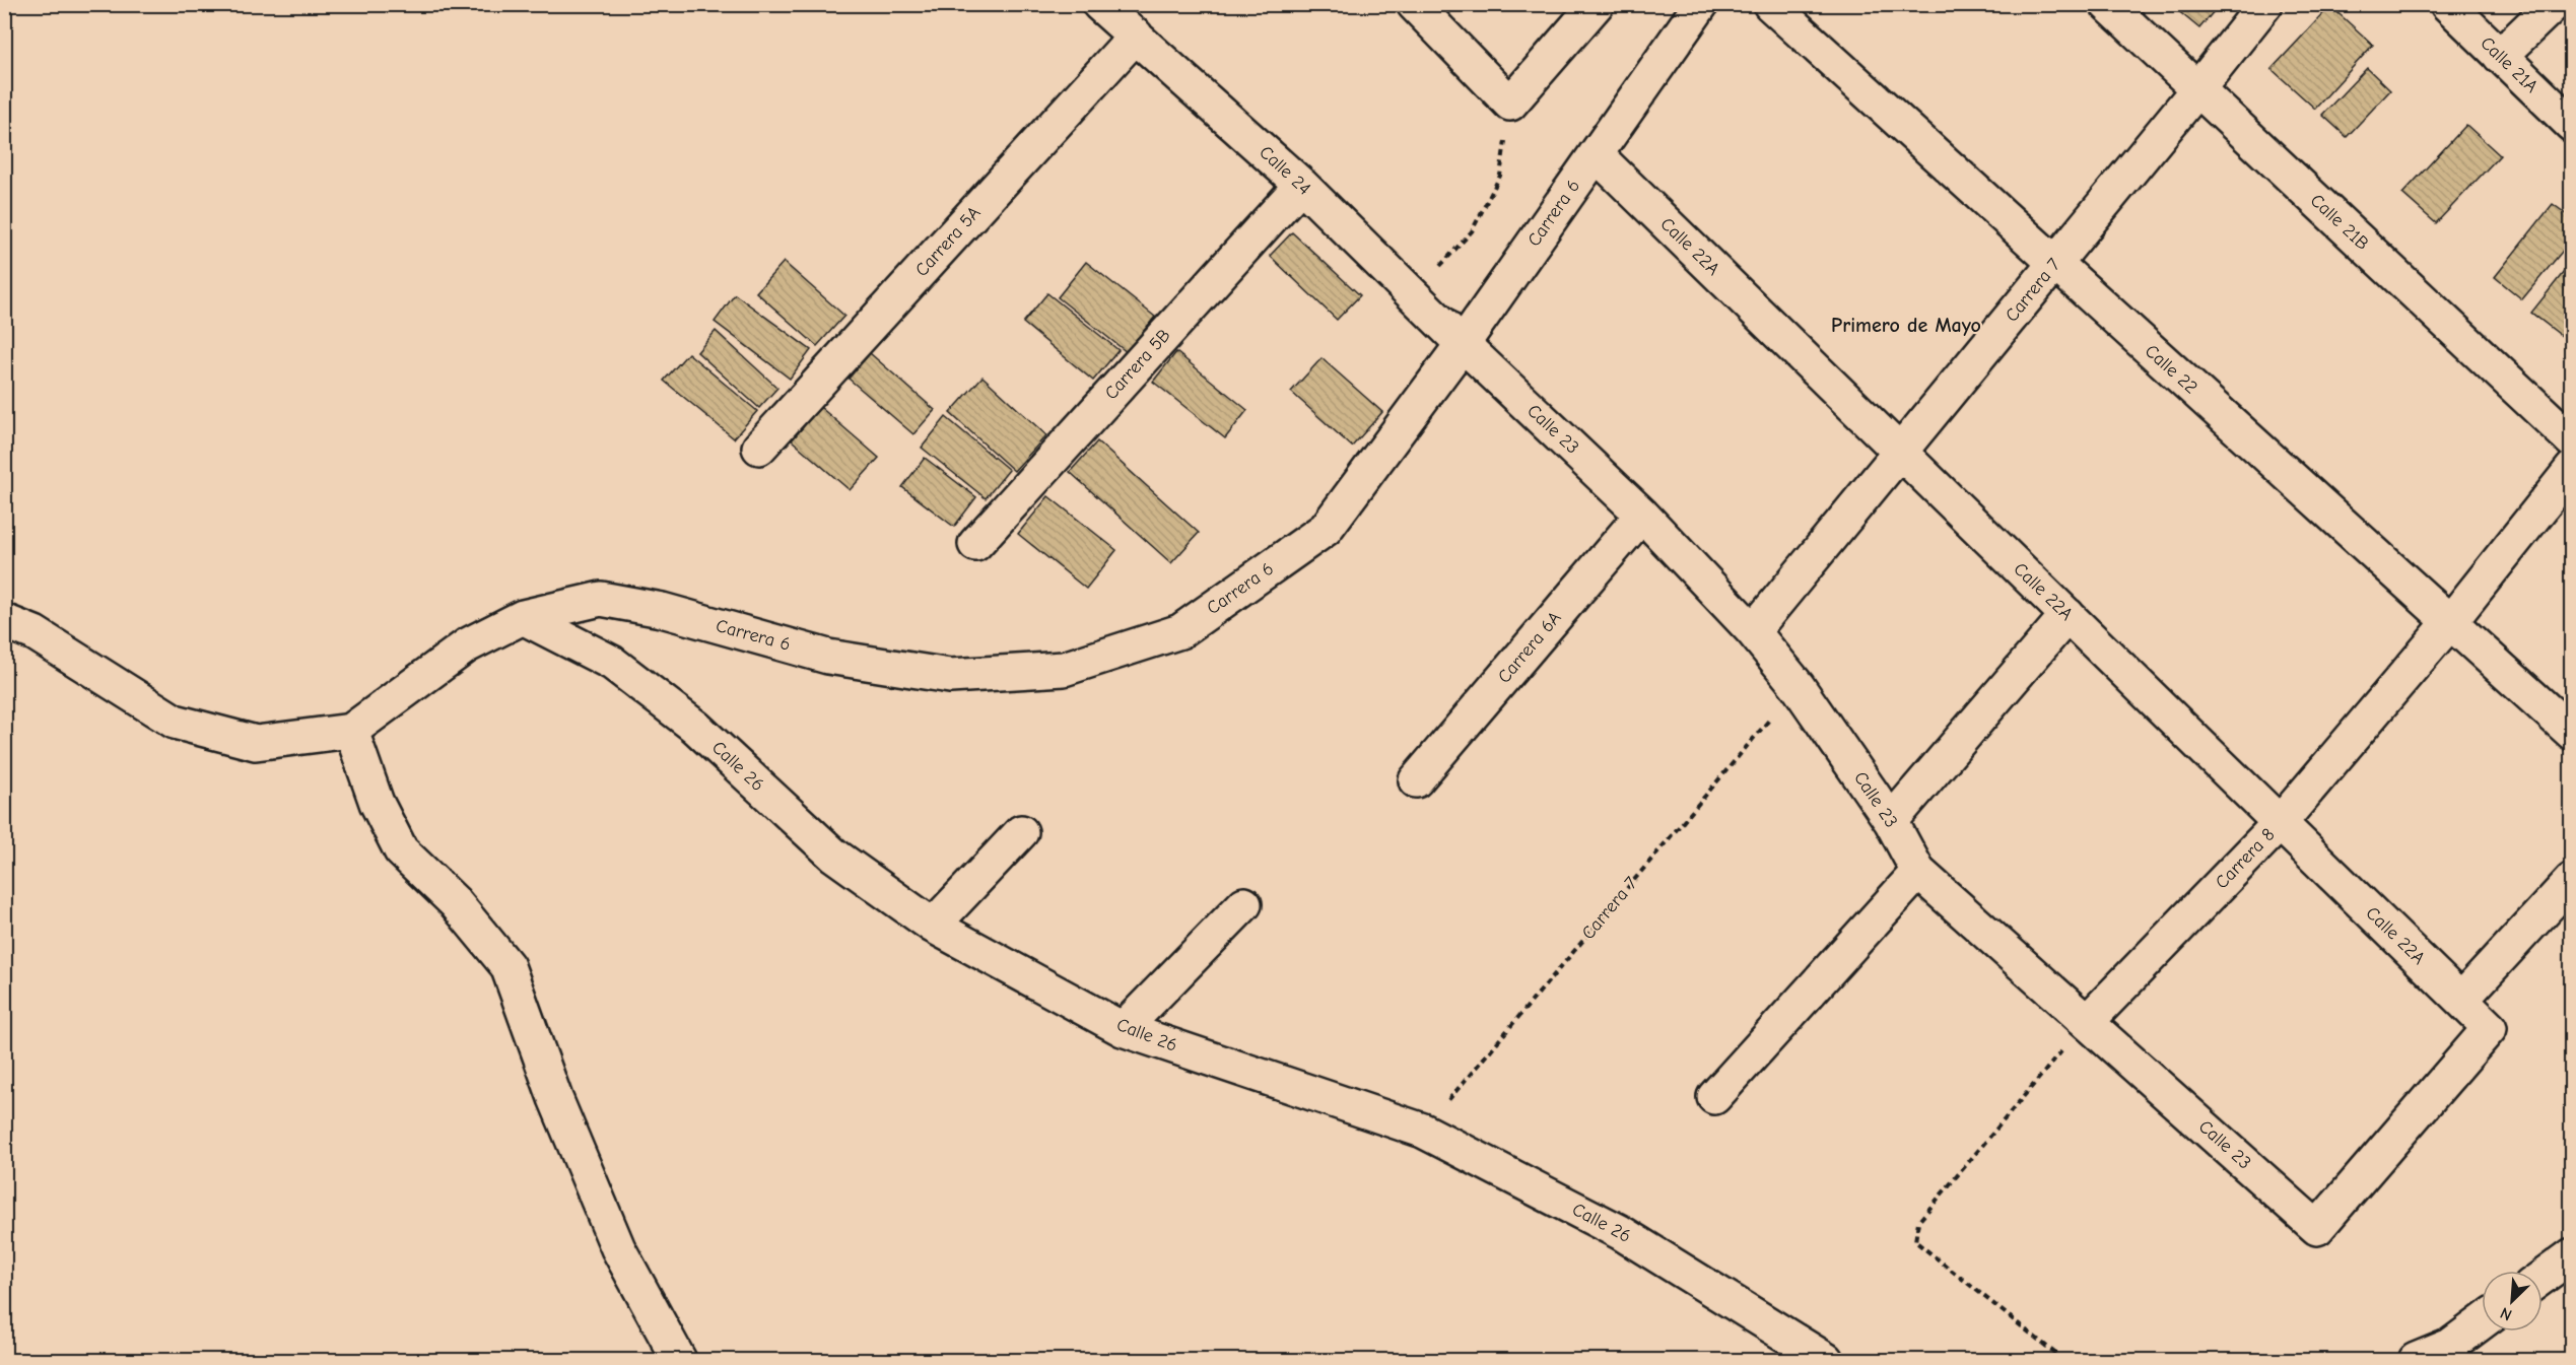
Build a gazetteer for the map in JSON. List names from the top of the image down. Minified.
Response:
{"streets":{"street":["Calle 21A","Calle 24","Carrera 6","Calle 21B","Carrera 5A","Calle 22A","Carrera 7","Carrera 5B","Calle 22","Calle 23","Carrera 6A","Calle 26","Carrera 8"]},"crossings":[["Calle 24","Carrera 6"],["Calle 24","Carrera 5A"],["Calle 24","Carrera 5B"],["Calle 24","Calle 23"],["Carrera 6","Calle 22A"],["Carrera 6","Calle 23"],["Carrera 6","Calle 26"],["Calle 21B","Carrera 7"],["Calle 22A","Carrera 7"],["Calle 22A","Calle 23"],["Calle 22A","Carrera 8"],["Carrera 7","Calle 22"],["Carrera 7","Calle 23"],["Carrera 7","Calle 26"],["Calle 22","Carrera 8"],["Calle 23","Carrera 6A"],["Calle 23","Carrera 8"]],"districts":["Primero de Mayo"],"north":"bottom left"}
